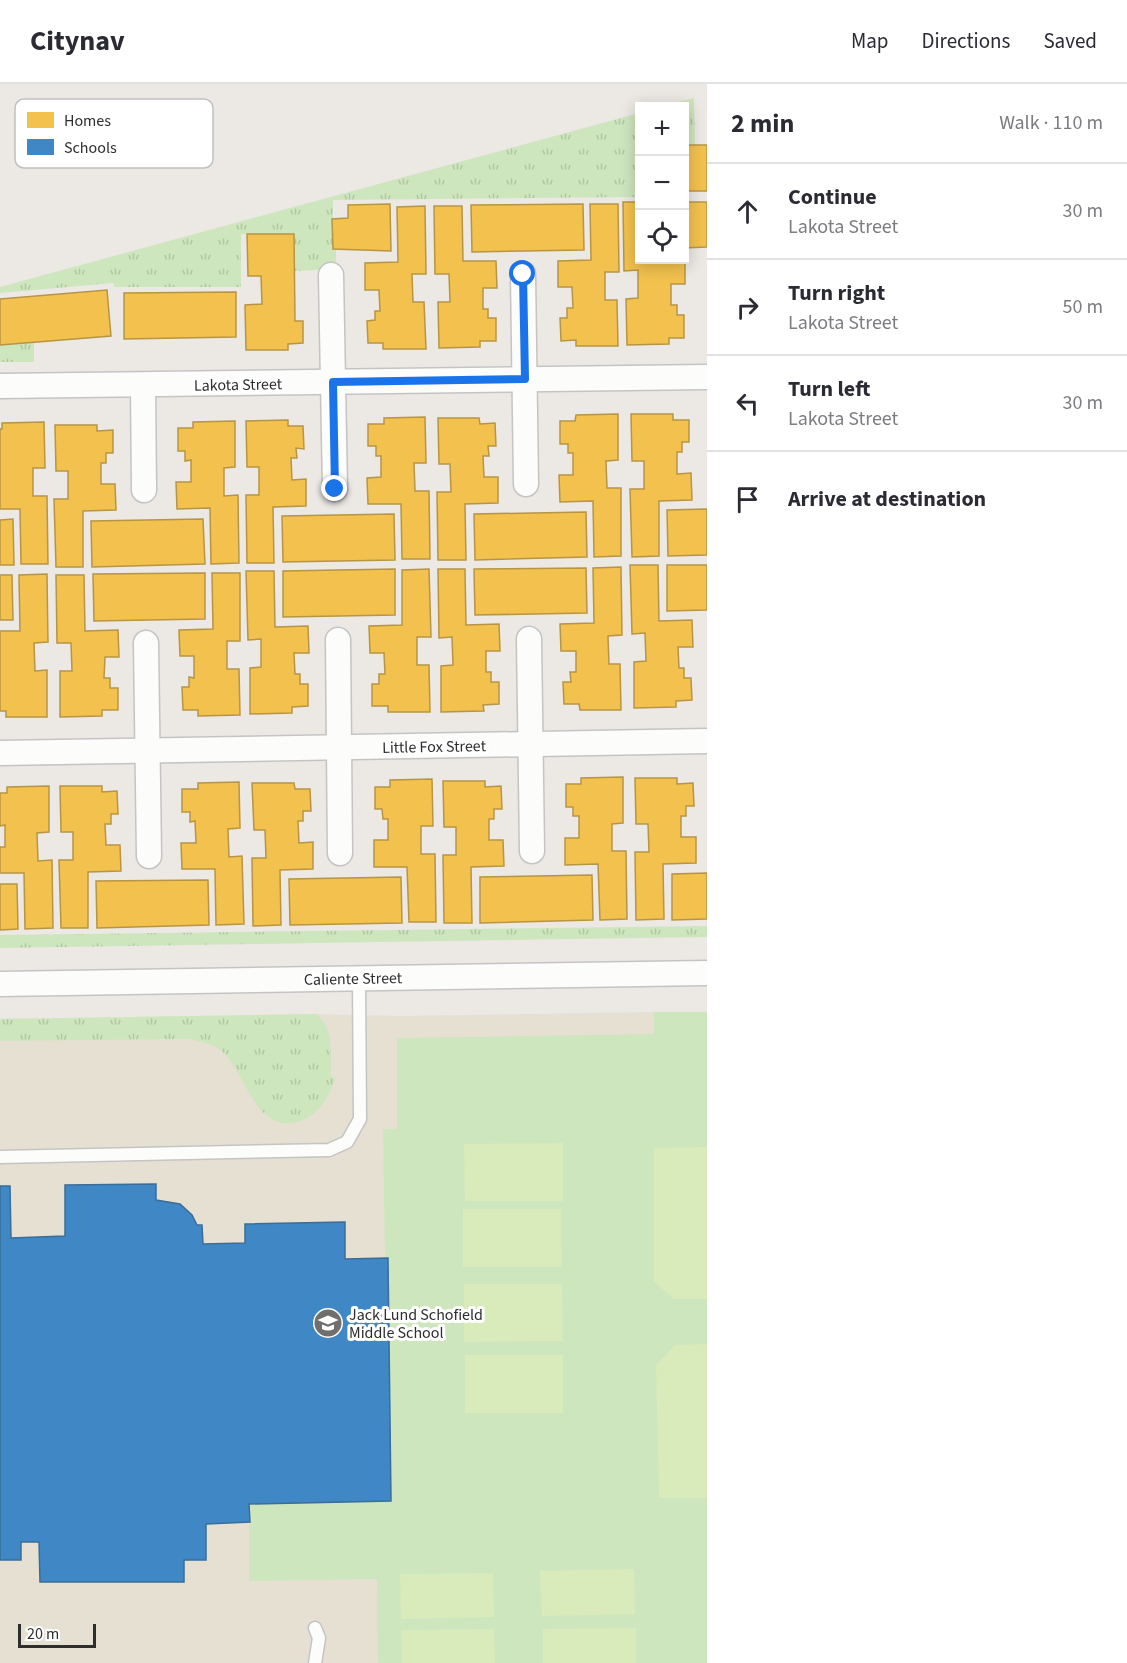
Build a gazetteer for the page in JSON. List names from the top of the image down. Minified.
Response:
{"streets":{"street":["Lakota Street","Little Fox Street","Caliente Street"]},"places":{"school or university":["Jack Lund Schofield Middle School"]},"legend":["Homes","Schools"],"scale_bar":"20 m","page":{"header":"Citynav","nav":["Map","Directions","Saved"],"heading":["2 min","Walk · 110 m"],"map_buttons":["+","−"],"list":[["Continue","Lakota Street","30 m"],["Turn right","Lakota Street","50 m"],["Turn left","Lakota Street","30 m"],"Arrive at destination"],"scale":"20 m"}}
